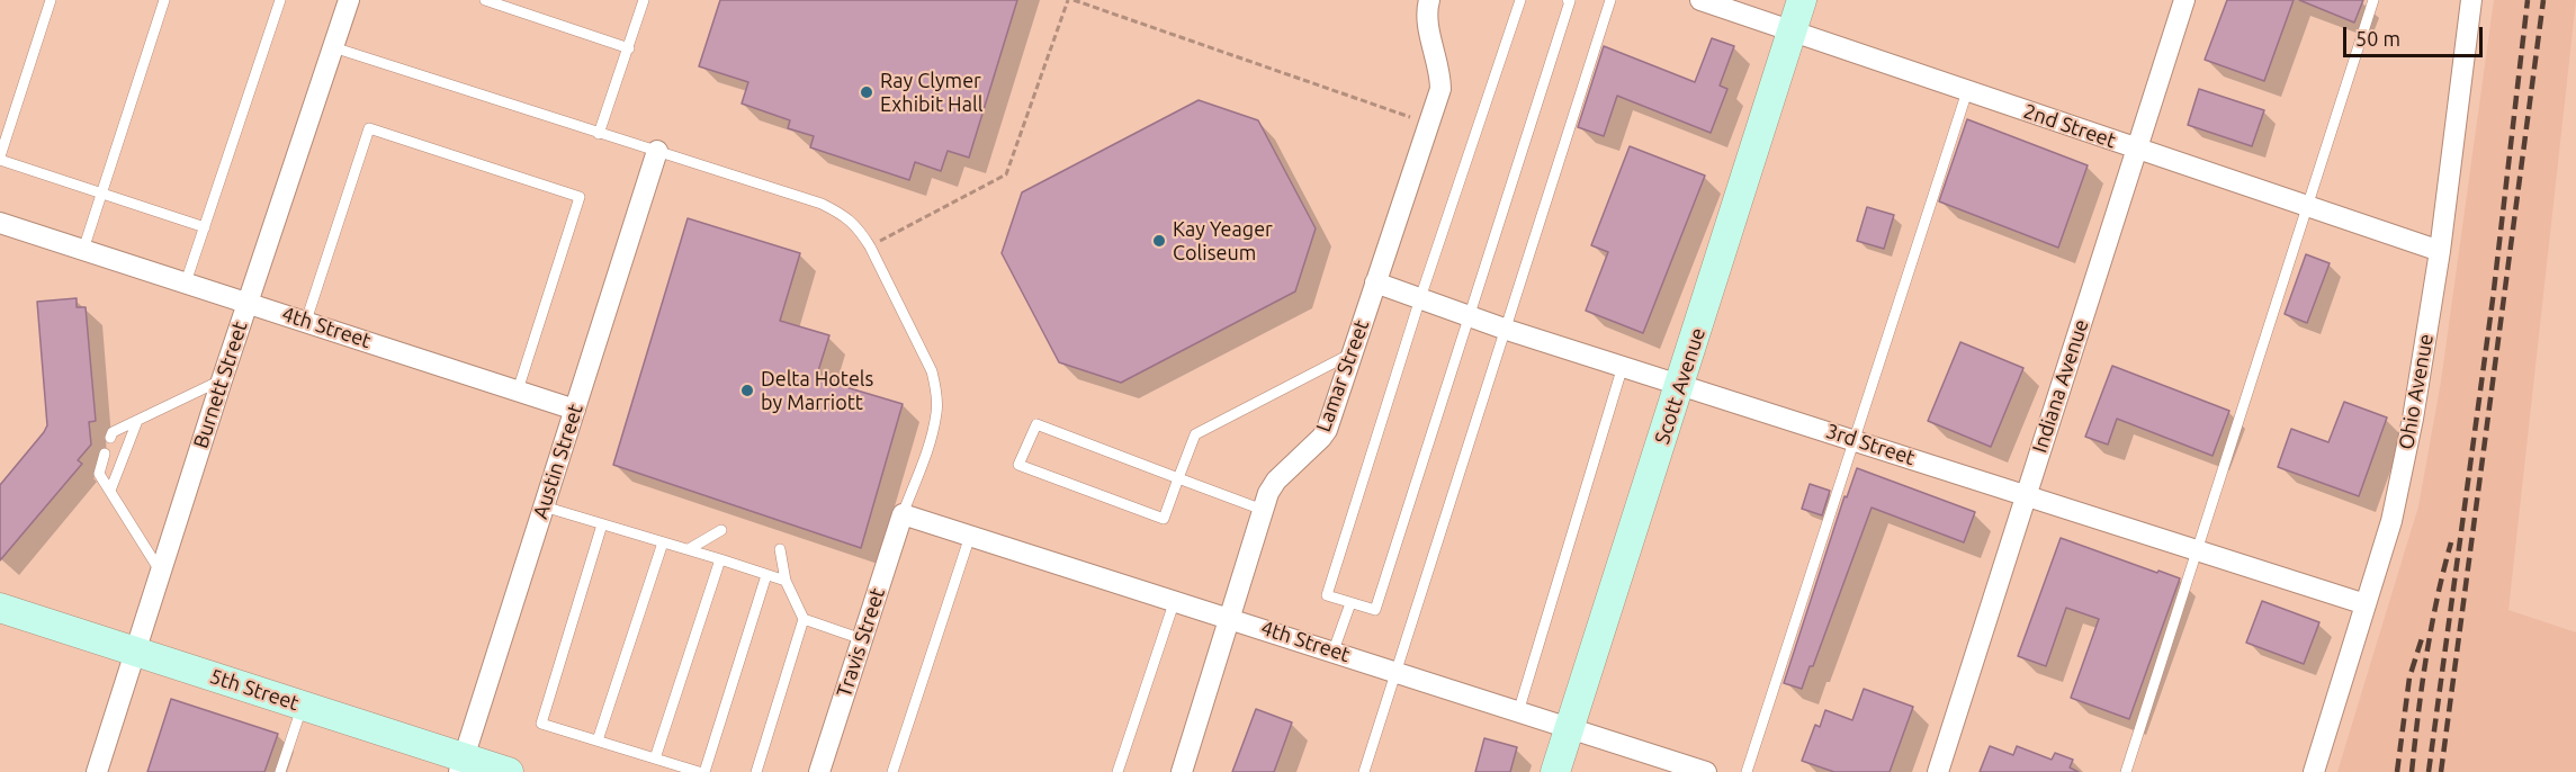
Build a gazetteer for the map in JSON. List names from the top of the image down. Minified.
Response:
{"streets":{"main road":["Scott Avenue","5th Street"],"street":["2nd Street","4th Street","Lamar Street","Burnett Street","Indiana Avenue","Ohio Avenue","3rd Street","Austin Street","Travis Street"]},"crossings":[["2nd Street","Scott Avenue"],["2nd Street","Indiana Avenue"],["2nd Street","Ohio Avenue"],["4th Street","Lamar Street"],["4th Street","Burnett Street"],["4th Street","Scott Avenue"],["4th Street","Austin Street"],["4th Street","Travis Street"],["Lamar Street","3rd Street"],["Burnett Street","5th Street"],["Scott Avenue","3rd Street"],["Indiana Avenue","3rd Street"],["Ohio Avenue","3rd Street"],["Austin Street","5th Street"]],"places":["Ray Clymer Exhibit Hall","Kay Yeager Coliseum","Delta Hotels by Marriott"],"scale_bar":"50 m"}
